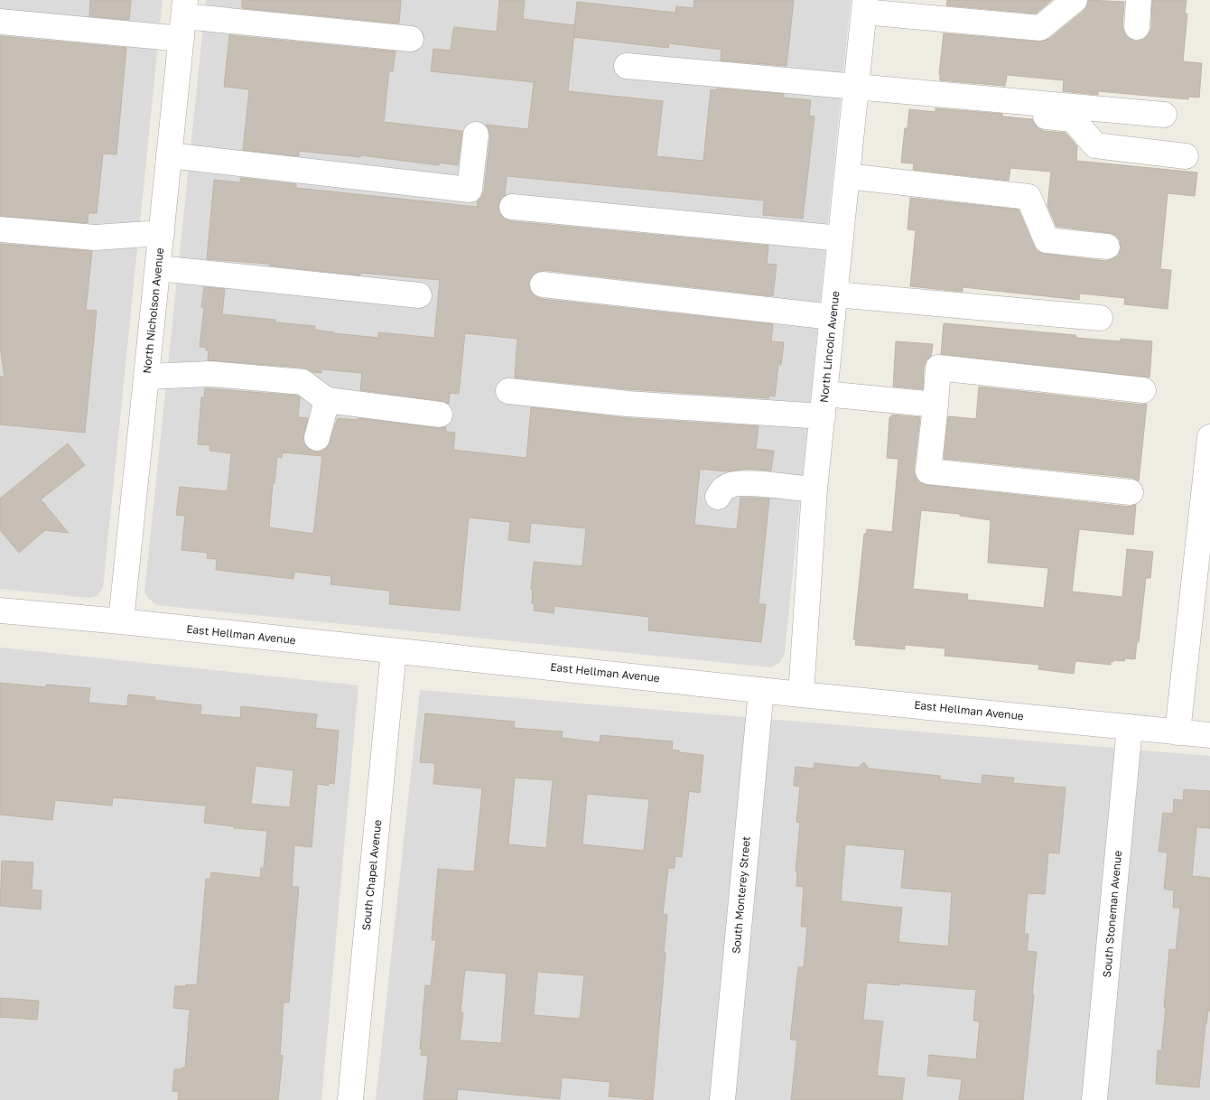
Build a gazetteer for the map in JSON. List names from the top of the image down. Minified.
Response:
{"streets":{"street":["North Nicholson Avenue","North Lincoln Avenue","East Hellman Avenue","South Chapel Avenue","South Monterey Street","South Stoneman Avenue"]},"crossings":[["North Nicholson Avenue","East Hellman Avenue"],["North Lincoln Avenue","East Hellman Avenue"],["East Hellman Avenue","South Chapel Avenue"],["East Hellman Avenue","South Monterey Street"],["East Hellman Avenue","South Stoneman Avenue"]]}
